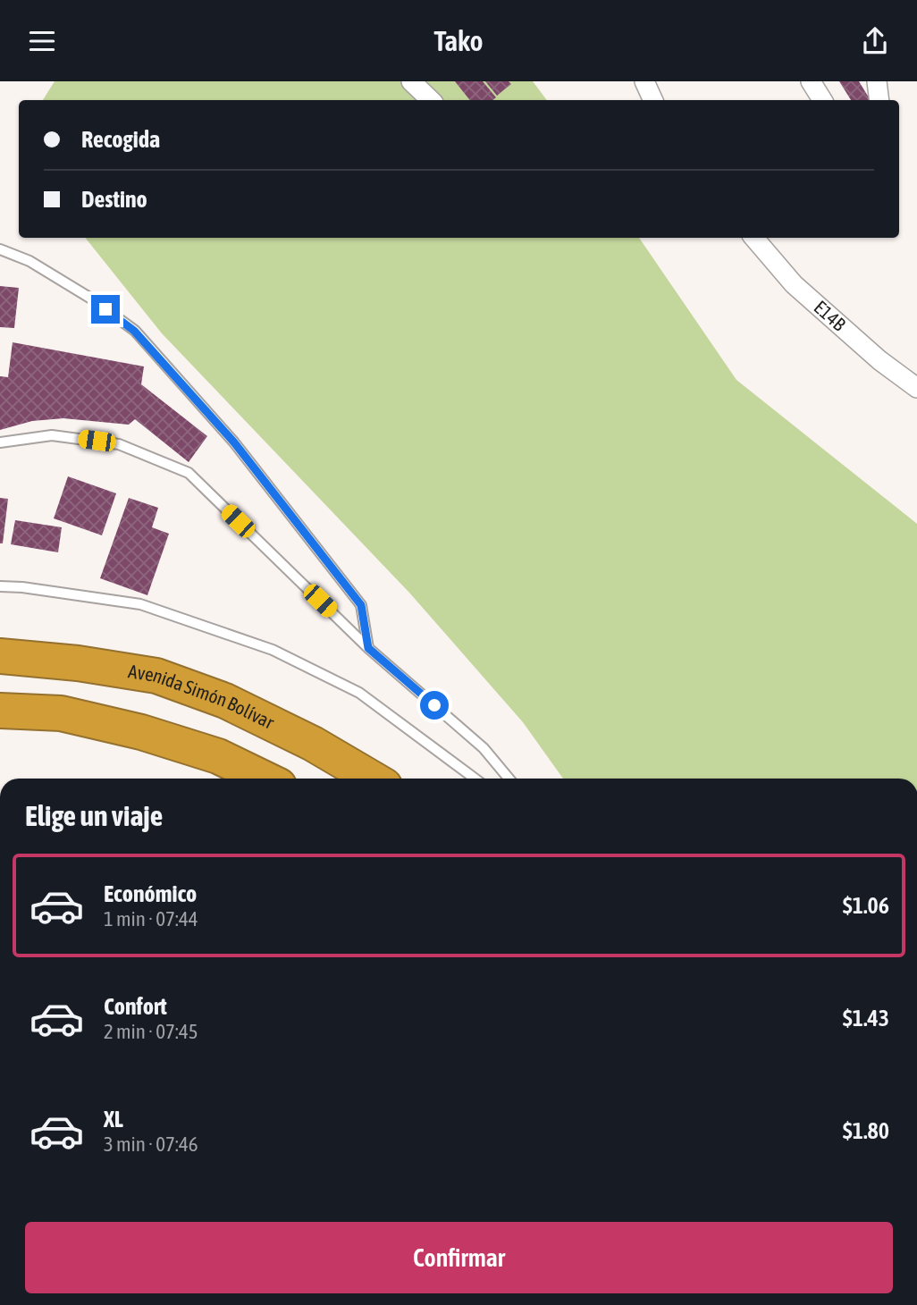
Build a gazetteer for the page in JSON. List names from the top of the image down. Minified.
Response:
{"streets":{"highway":["Avenida Simón Bolívar"],"street":["E14B"]},"page":{"header":"Tako","banner":["Recogida","Destino"],"heading":"Elige un viaje","list":[{"name":"Económico","note":"1 min · 07:44","value":"$1.06"},{"name":"Confort","note":"2 min · 07:45","value":"$1.43"},{"name":"XL","note":"3 min · 07:46","value":"$1.80"}],"buttons":"Confirmar"}}
